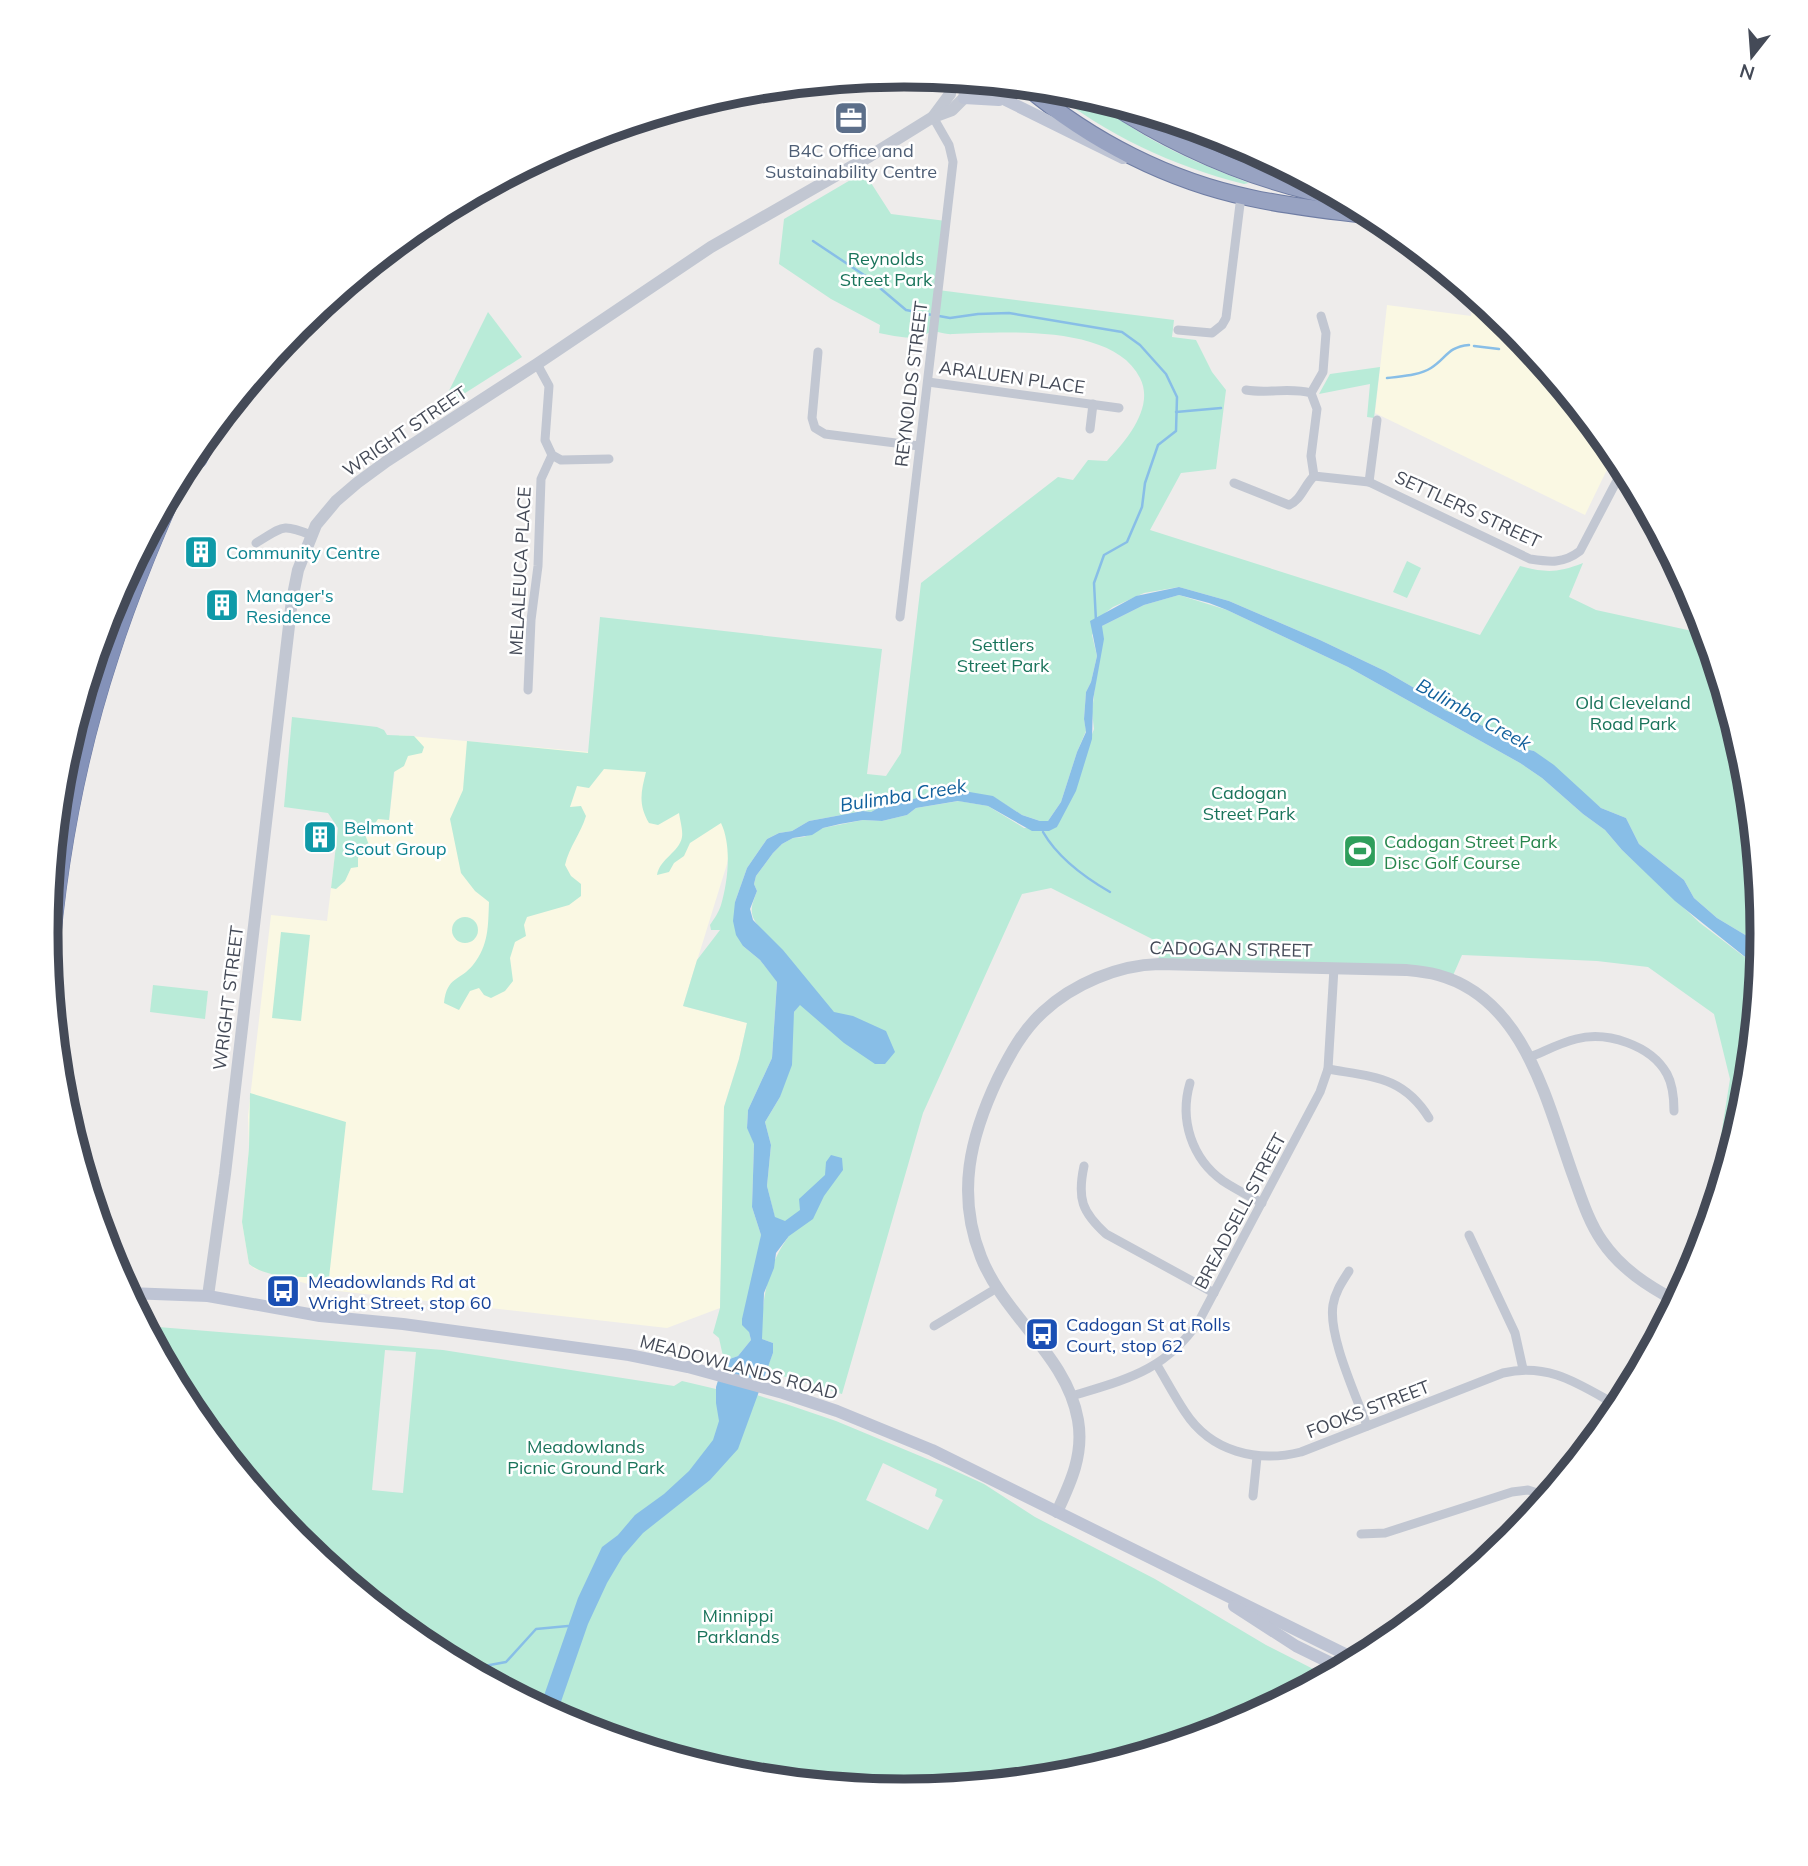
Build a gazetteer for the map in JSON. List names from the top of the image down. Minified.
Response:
{"streets":{"main road":["MEADOWLANDS ROAD"],"street":["ARALUEN PLACE","REYNOLDS STREET","WRIGHT STREET","SETTLERS STREET","MELALEUCA PLACE","CADOGAN STREET","BREADSELL STREET","FOOKS STREET"]},"crossings":[["ARALUEN PLACE","REYNOLDS STREET"],["REYNOLDS STREET","WRIGHT STREET"],["WRIGHT STREET","MEADOWLANDS ROAD"],["CADOGAN STREET","BREADSELL STREET"],["CADOGAN STREET","MEADOWLANDS ROAD"],["BREADSELL STREET","FOOKS STREET"]],"water":["Bulimba Creek"],"parks":["Reynolds Street Park","Settlers Street Park","Old Cleveland Road Park","Cadogan Street Park","Meadowlands Picnic Ground Park","Minnippi Parklands"],"places":{"office":["B4C Office and Sustainability Centre"],"building":["Community Centre","Manager's Residence","Belmont Scout Group"],"sports":["Cadogan Street Park Disc Golf Course"],"bus stop":["Meadowlands Rd at Wright Street, stop 60","Cadogan St at Rolls Court, stop 62"]},"north":"bottom"}
